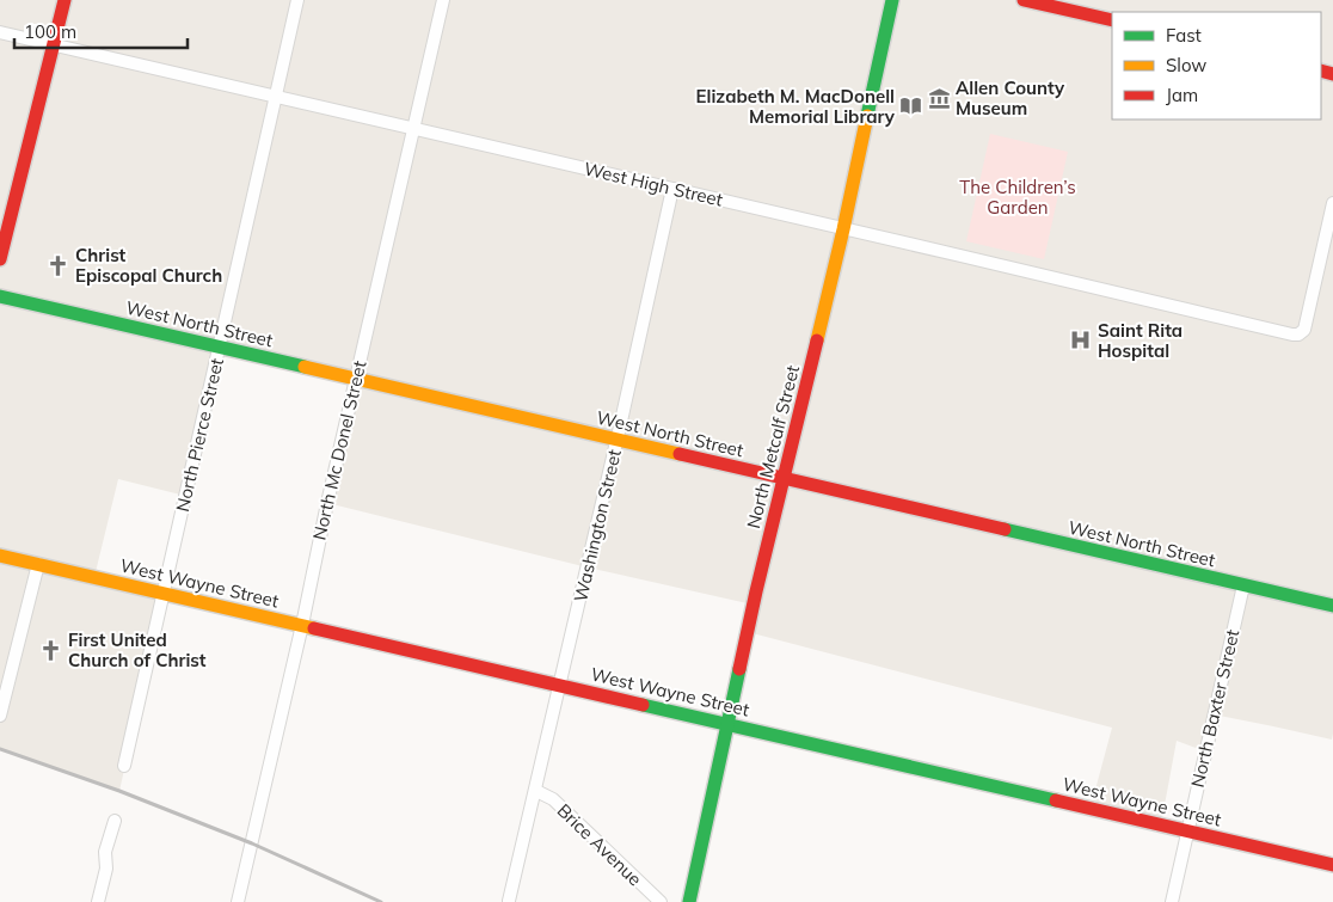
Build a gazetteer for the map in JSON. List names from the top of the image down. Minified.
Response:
{"streets":{"main road":["West North Street","North Metcalf Street","West Wayne Street"],"street":["West High Street","North Pierce Street","North Mc Donel Street","Washington Street","North Baxter Street","Brice Avenue"]},"crossings":[["West High Street","North Pierce Street"],["West High Street","North Metcalf Street"],["West High Street","North Mc Donel Street"],["West High Street","Washington Street"],["West North Street","North Pierce Street"],["West North Street","North Metcalf Street"],["West North Street","North Mc Donel Street"],["West North Street","Washington Street"],["West North Street","North Baxter Street"],["North Pierce Street","West Wayne Street"],["North Metcalf Street","West Wayne Street"],["North Mc Donel Street","West Wayne Street"],["Washington Street","West Wayne Street"],["Washington Street","Brice Avenue"],["West Wayne Street","North Baxter Street"]],"parks":["The Children’s Garden"],"places":{"museum":["Allen County Museum"],"library":["Elizabeth M. MacDonell Memorial Library"],"church":["Christ Episcopal Church","First United Church of Christ"],"hospital":["Saint Rita Hospital"]},"legend":["Fast","Slow","Jam"],"scale_bar":"100 m"}
